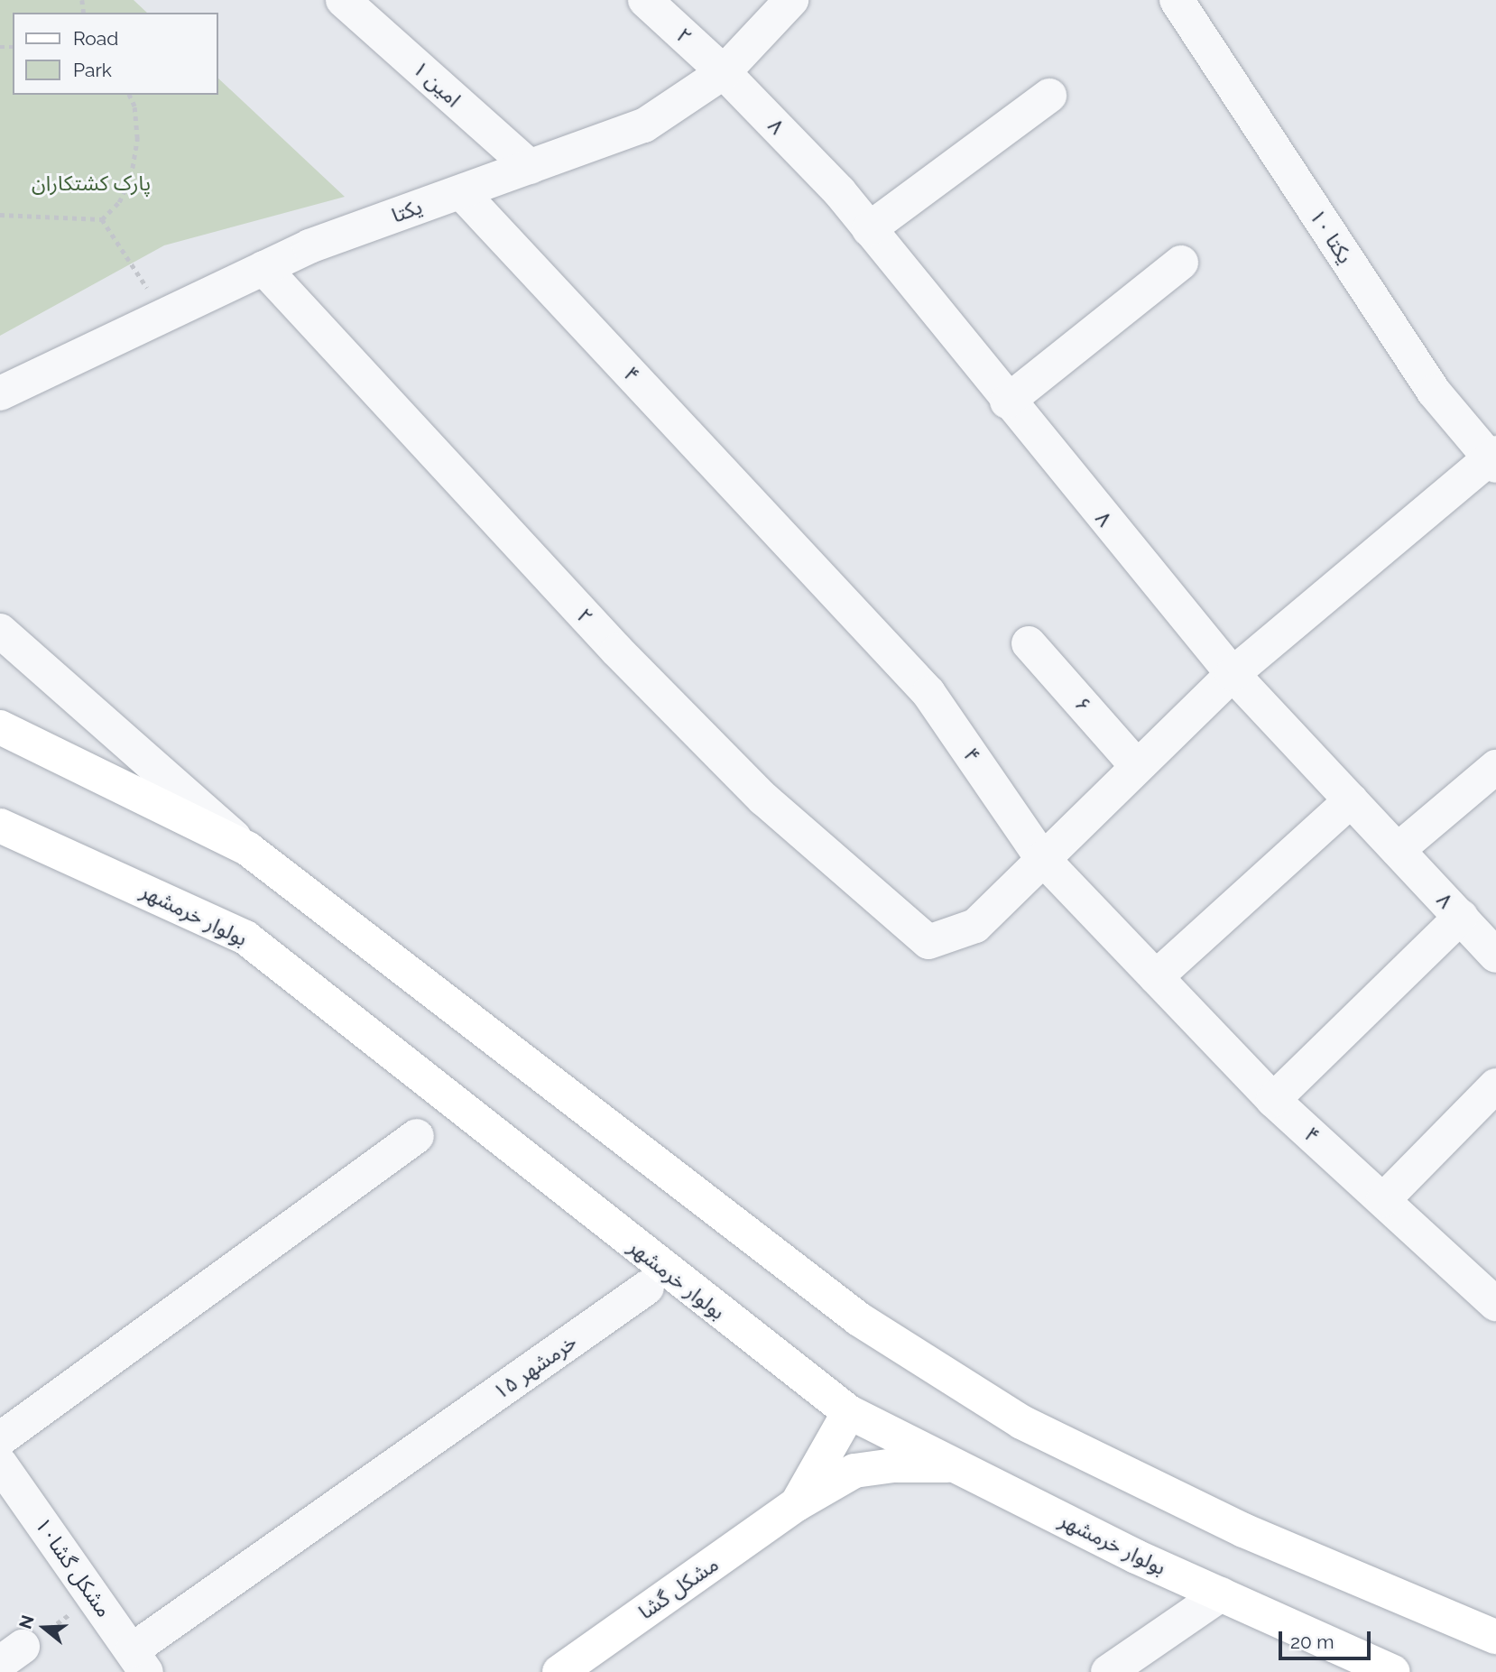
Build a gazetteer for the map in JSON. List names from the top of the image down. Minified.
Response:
{"streets":{"main road":["بولوار خرمشهر","مشکل گشا"],"street":["۲","امین ۱","۸","یکتا","۱۰ یکتا","۴","۶","۱۵ خرمشهر","مشکل گشا۱۰"]},"crossings":[["۲","۸"],["۲","یکتا"],["۲","۴"],["امین ۱","یکتا"],["۸","یکتا"],["یکتا","۴"],["بولوار خرمشهر","مشکل گشا"],["۱۵ خرمشهر","مشکل گشا۱۰"]],"parks":["پارک کشتکاران"],"legend":["Road","Park"],"scale_bar":"20 m","north":"left"}
